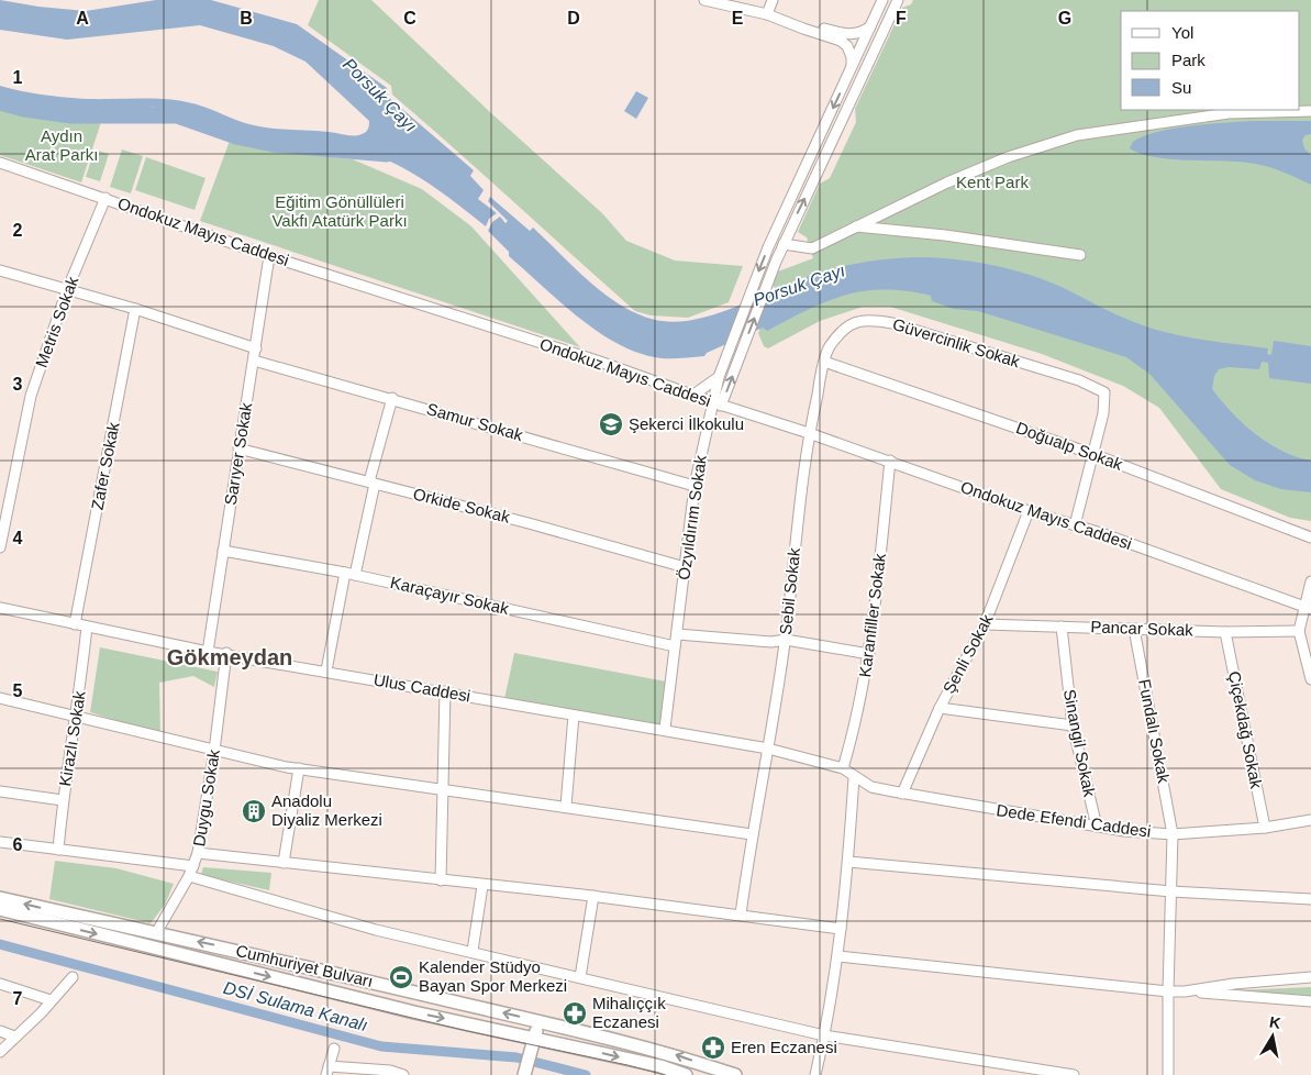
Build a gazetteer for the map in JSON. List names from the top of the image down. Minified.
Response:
{"streets":{"main road":["Cumhuriyet Bulvarı"],"street":["Ondokuz Mayıs Caddesi","Metris Sokak","Güvercinlik Sokak","Samur Sokak","Doğualp Sokak","Sarıyer Sokak","Zafer Sokak","Orkide Sokak","Özyıldırım Sokak","Sebil Sokak","Karaçayır Sokak","Karanfiller Sokak","Pancar Sokak","Şenli Sokak","Ulus Caddesi","Çiçekdağ Sokak","Fundalı Sokak","Kirazlı Sokak","Sinangil Sokak","Duygu Sokak","Dede Efendi Caddesi"]},"crossings":[["Ondokuz Mayıs Caddesi","Metris Sokak"],["Ondokuz Mayıs Caddesi","Güvercinlik Sokak"],["Ondokuz Mayıs Caddesi","Sarıyer Sokak"],["Ondokuz Mayıs Caddesi","Özyıldırım Sokak"],["Ondokuz Mayıs Caddesi","Sebil Sokak"],["Ondokuz Mayıs Caddesi","Karanfiller Sokak"],["Ondokuz Mayıs Caddesi","Şenli Sokak"],["Güvercinlik Sokak","Doğualp Sokak"],["Güvercinlik Sokak","Sebil Sokak"],["Samur Sokak","Sarıyer Sokak"],["Samur Sokak","Özyıldırım Sokak"],["Sarıyer Sokak","Orkide Sokak"],["Sarıyer Sokak","Karaçayır Sokak"],["Sarıyer Sokak","Ulus Caddesi"],["Zafer Sokak","Ulus Caddesi"],["Orkide Sokak","Özyıldırım Sokak"],["Özyıldırım Sokak","Karaçayır Sokak"],["Özyıldırım Sokak","Ulus Caddesi"],["Sebil Sokak","Ulus Caddesi"],["Karanfiller Sokak","Ulus Caddesi"],["Karanfiller Sokak","Dede Efendi Caddesi"],["Pancar Sokak","Şenli Sokak"],["Pancar Sokak","Çiçekdağ Sokak"],["Pancar Sokak","Fundalı Sokak"],["Pancar Sokak","Sinangil Sokak"],["Şenli Sokak","Dede Efendi Caddesi"],["Ulus Caddesi","Kirazlı Sokak"],["Ulus Caddesi","Duygu Sokak"],["Ulus Caddesi","Dede Efendi Caddesi"],["Çiçekdağ Sokak","Dede Efendi Caddesi"],["Fundalı Sokak","Dede Efendi Caddesi"],["Sinangil Sokak","Dede Efendi Caddesi"],["Duygu Sokak","Cumhuriyet Bulvarı"]],"districts":["Gökmeydan"],"water":["Porsuk Çayı","DSİ Sulama Kanalı"],"parks":["Aydın Arat Parkı","Kent Park","Eğitim Gönüllüleri Vakfı Atatürk Parkı"],"places":{"school or university":["Şekerci İlkokulu"],"building":["Anadolu Diyaliz Merkezi"],"sports":["Kalender Stüdyo Bayan Spor Merkezi"],"pharmacy":["Mihalıççık Eczanesi","Eren Eczanesi"]},"legend":["Yol","Park","Su"],"north":"top","grid":{"columns":["A","B","C","D","E","F","G"],"rows":["1","2","3","4","5","6","7"]}}
